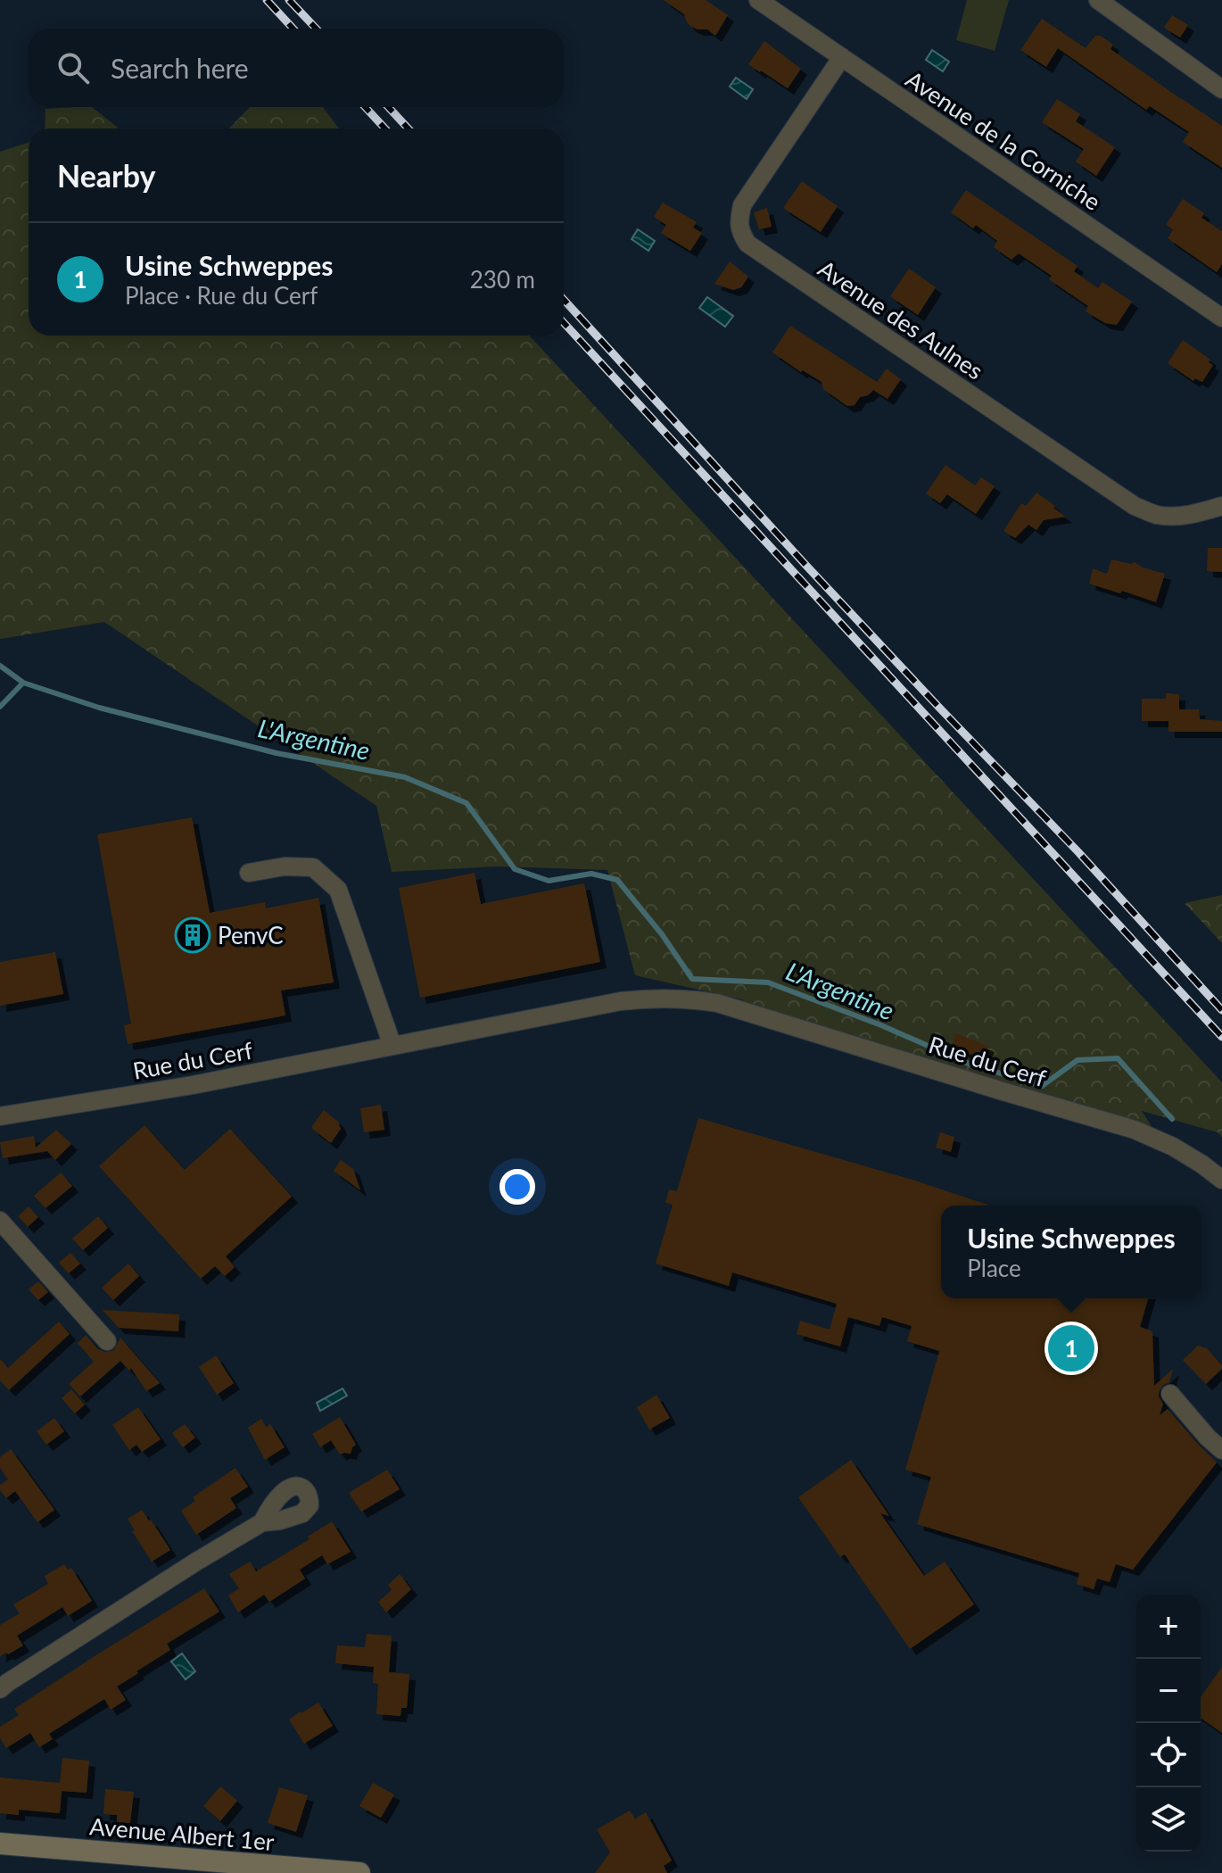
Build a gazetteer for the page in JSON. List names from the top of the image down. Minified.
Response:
{"streets":{"main road":["Avenue Albert 1er"],"street":["Avenue de la Corniche","Avenue des Aulnes","Rue du Cerf"]},"crossings":[["Avenue de la Corniche","Avenue des Aulnes"]],"water":["L'Argentine"],"places":{"building":["PenvC"]},"page":{"search":"Search here","heading":"Nearby","list":[{"mark":"1","name":"Usine Schweppes","note":"Place · Rue du Cerf","value":"230 m"}],"popup":["Usine Schweppes","Place"],"pins":"1","map_buttons":["+","−"]}}
